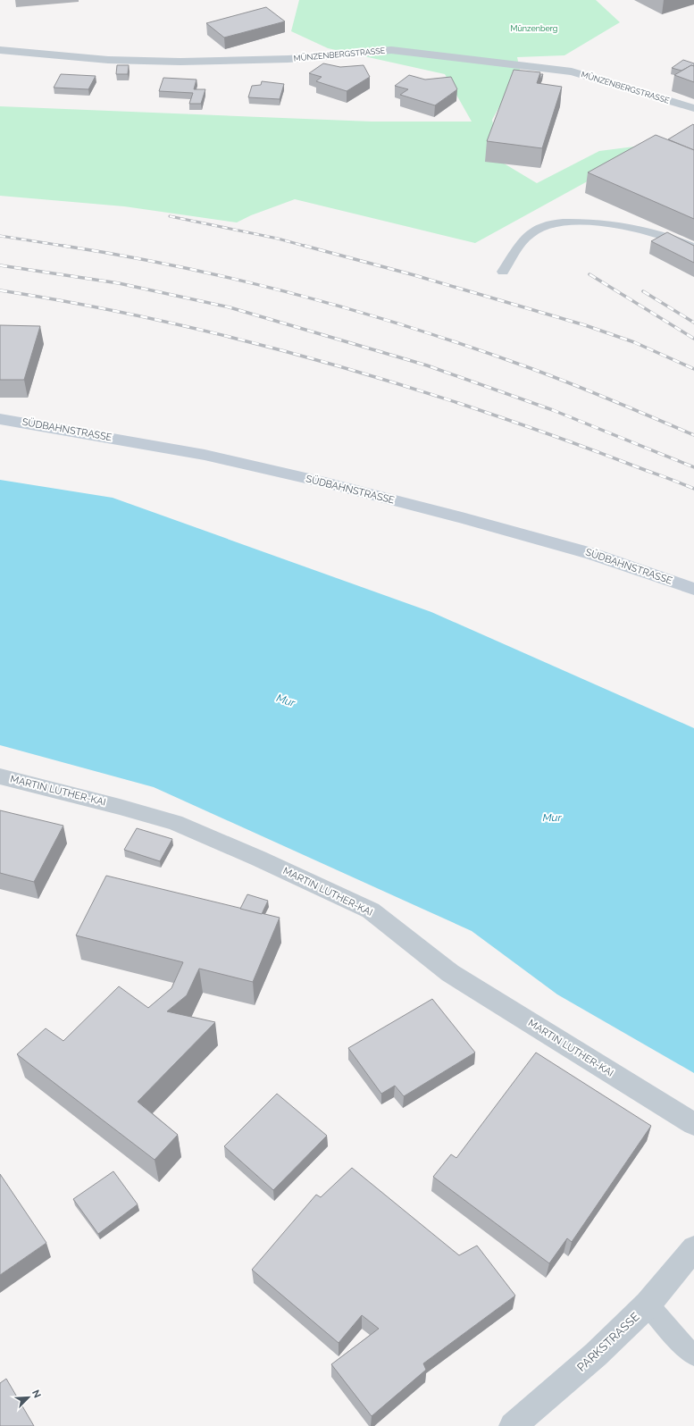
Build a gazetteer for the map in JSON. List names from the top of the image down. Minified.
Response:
{"streets":{"main road":["SÜDBAHNSTRASSE"],"street":["MÜNZENBERGSTRASSE","MARTIN LUTHER-KAI","PARKSTRASSE"]},"water":["Mur"],"parks":["Münzenberg"],"north":"top right"}
